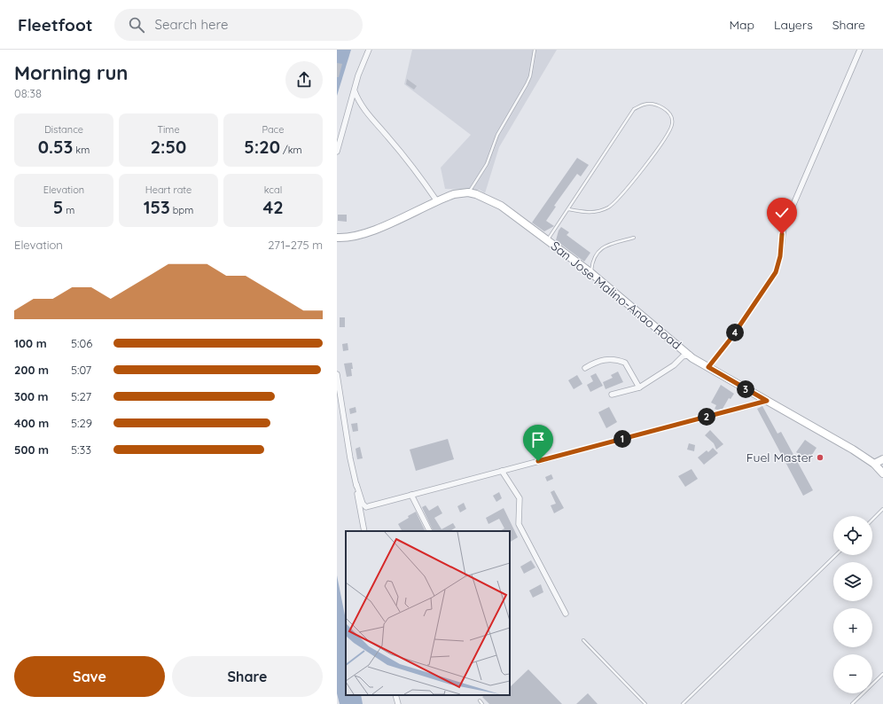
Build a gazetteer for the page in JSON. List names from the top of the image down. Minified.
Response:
{"streets":{"main road":["San Jose Malino-Anao Road"]},"places":["Fuel Master"],"page":{"header":"Fleetfoot","search":"Search here","nav":["Map","Layers","Share"],"heading":["Morning run","08:38"],"stats":[["Distance","0.53 km"],["Time","2:50"],["Pace","5:20 /km"],["Elevation","5 m"],["Heart rate","153 bpm"],["kcal","42"]],"chart":["Elevation","271–275 m"],"pins":["4","3","2","1"],"list":[{"name":"100 m","note":"5:06"},{"name":"200 m","note":"5:07"},{"name":"300 m","note":"5:27"},{"name":"400 m","note":"5:29"},{"name":"500 m","note":"5:33"}],"map_buttons":["+","−"],"buttons":["Save","Share"]}}
